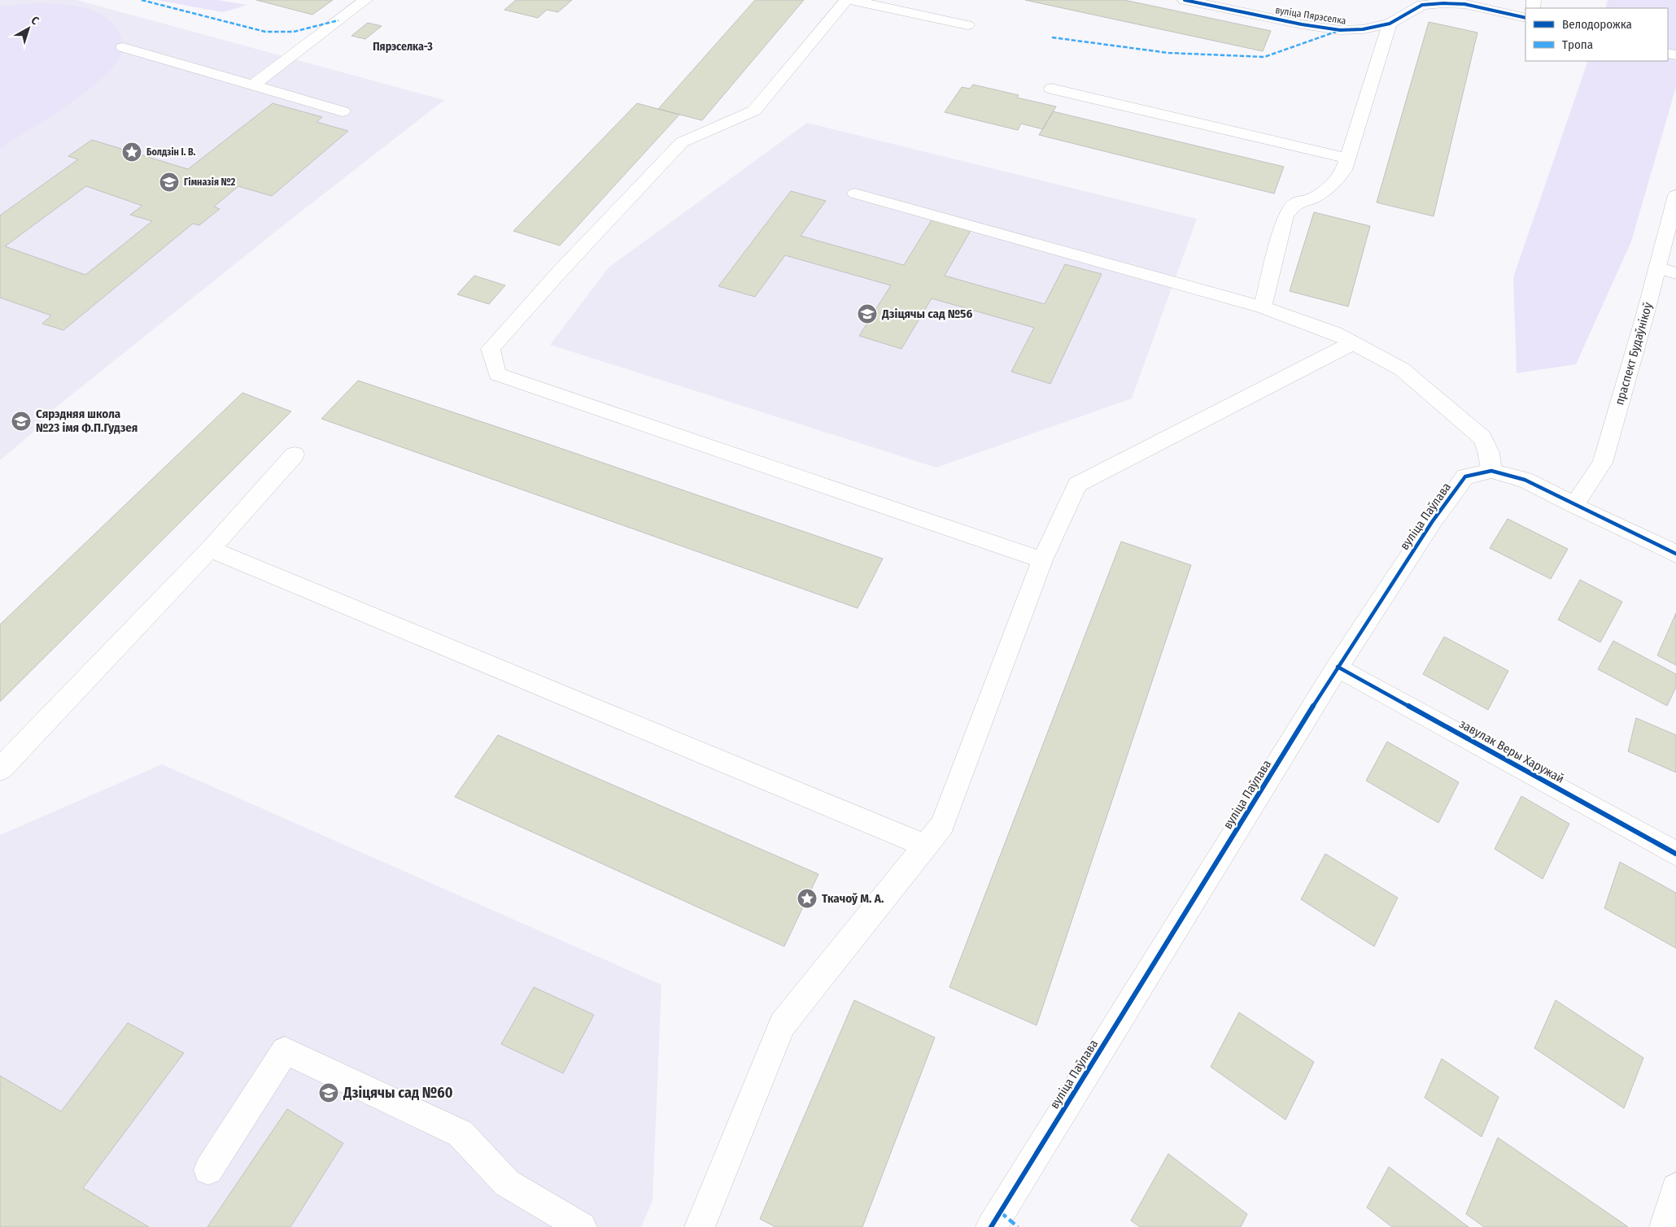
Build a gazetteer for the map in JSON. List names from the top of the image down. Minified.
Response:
{"streets":{"street":["вуліца Пярэселка","праспект Будаўнікоў","вуліца Паўлава","завулак Веры Харужай"]},"crossings":[["вуліца Паўлава","завулак Веры Харужай"]],"districts":["Пярэселка-3"],"places":{"place":["Болдзін І. В.","Ткачоў М. А."],"school or university":["Гімназія №2","Дзіцячы сад №56","Сярэдняя школа №23 імя Ф.П.Гудзея","Дзіцячы сад №60"]},"legend":["Велодорожка","Тропа"],"north":"top right"}
